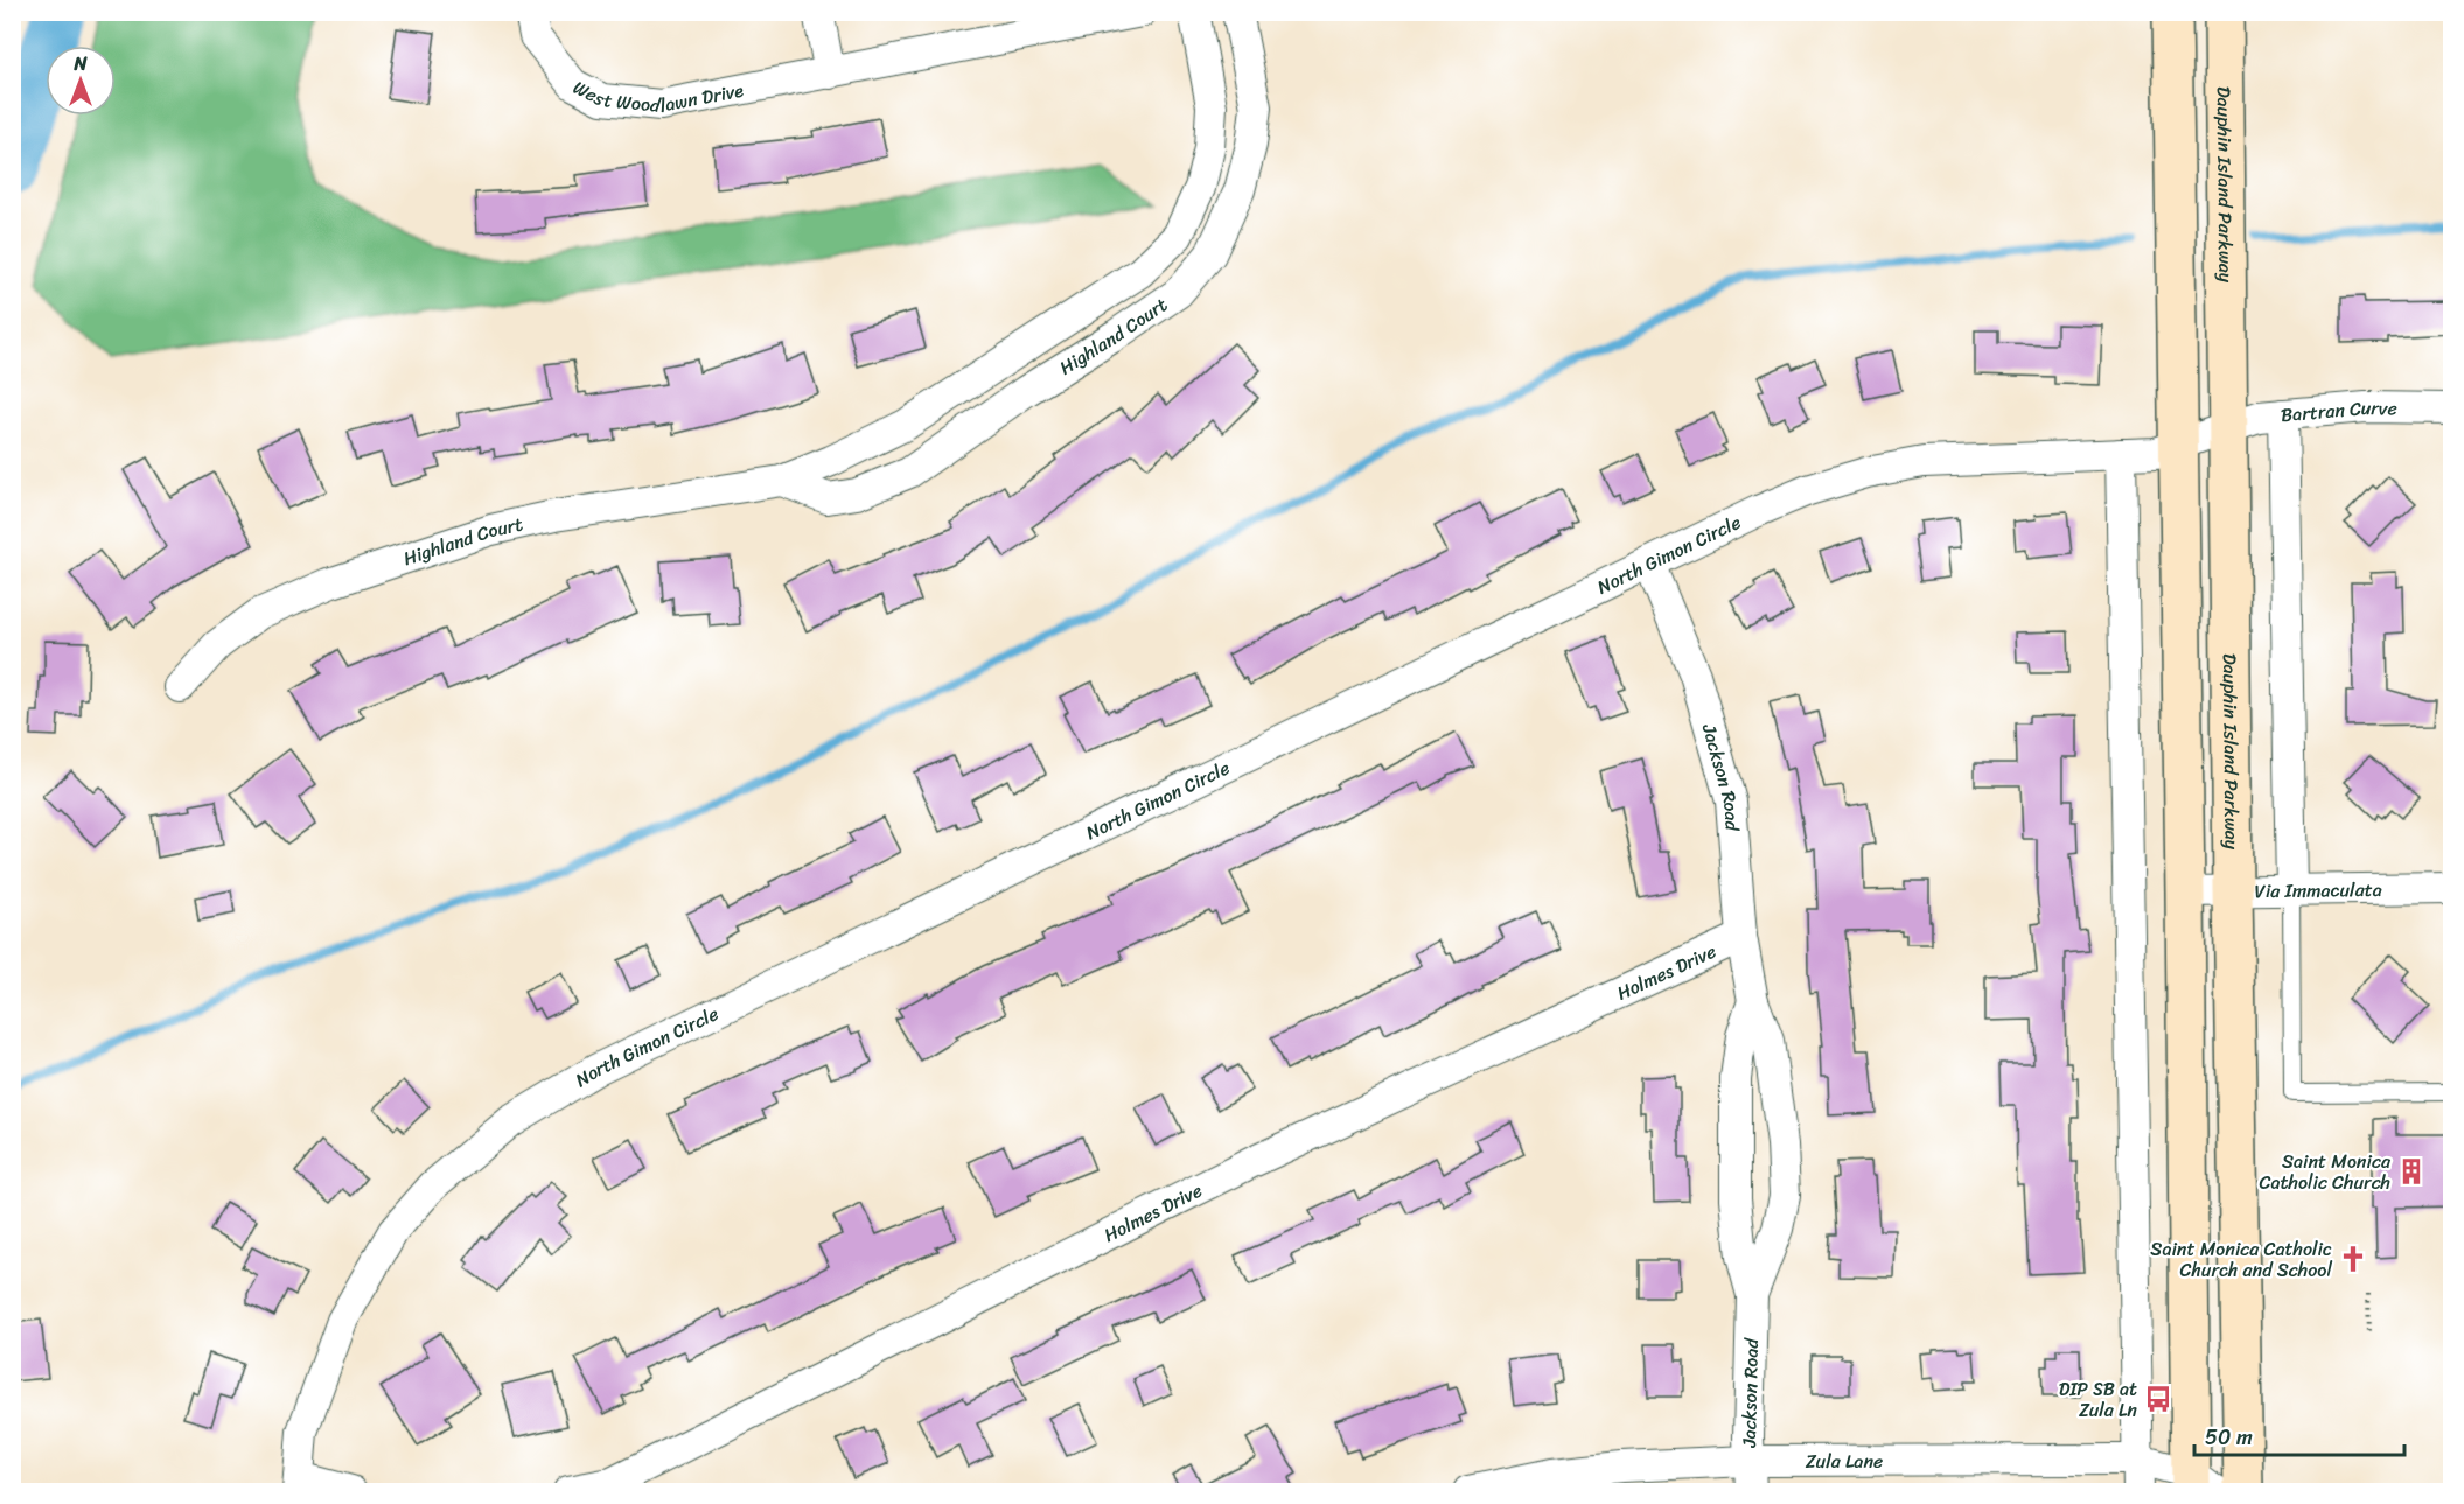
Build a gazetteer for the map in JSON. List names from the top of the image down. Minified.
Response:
{"streets":{"main road":["Dauphin Island Parkway"],"street":["West Woodlawn Drive","Highland Court","Bartran Curve","North Gimon Circle","Jackson Road","Via Immaculata","Holmes Drive","Zula Lane"]},"crossings":[["Dauphin Island Parkway","Bartran Curve"],["Dauphin Island Parkway","North Gimon Circle"],["Dauphin Island Parkway","Via Immaculata"],["Bartran Curve","North Gimon Circle"],["North Gimon Circle","Jackson Road"],["Jackson Road","Holmes Drive"],["Jackson Road","Zula Lane"]],"places":{"building":["Saint Monica Catholic Church"],"church":["Saint Monica Catholic Church and School"],"bus stop":["DIP SB at Zula Ln"]},"scale_bar":"50 m","north":"top"}
